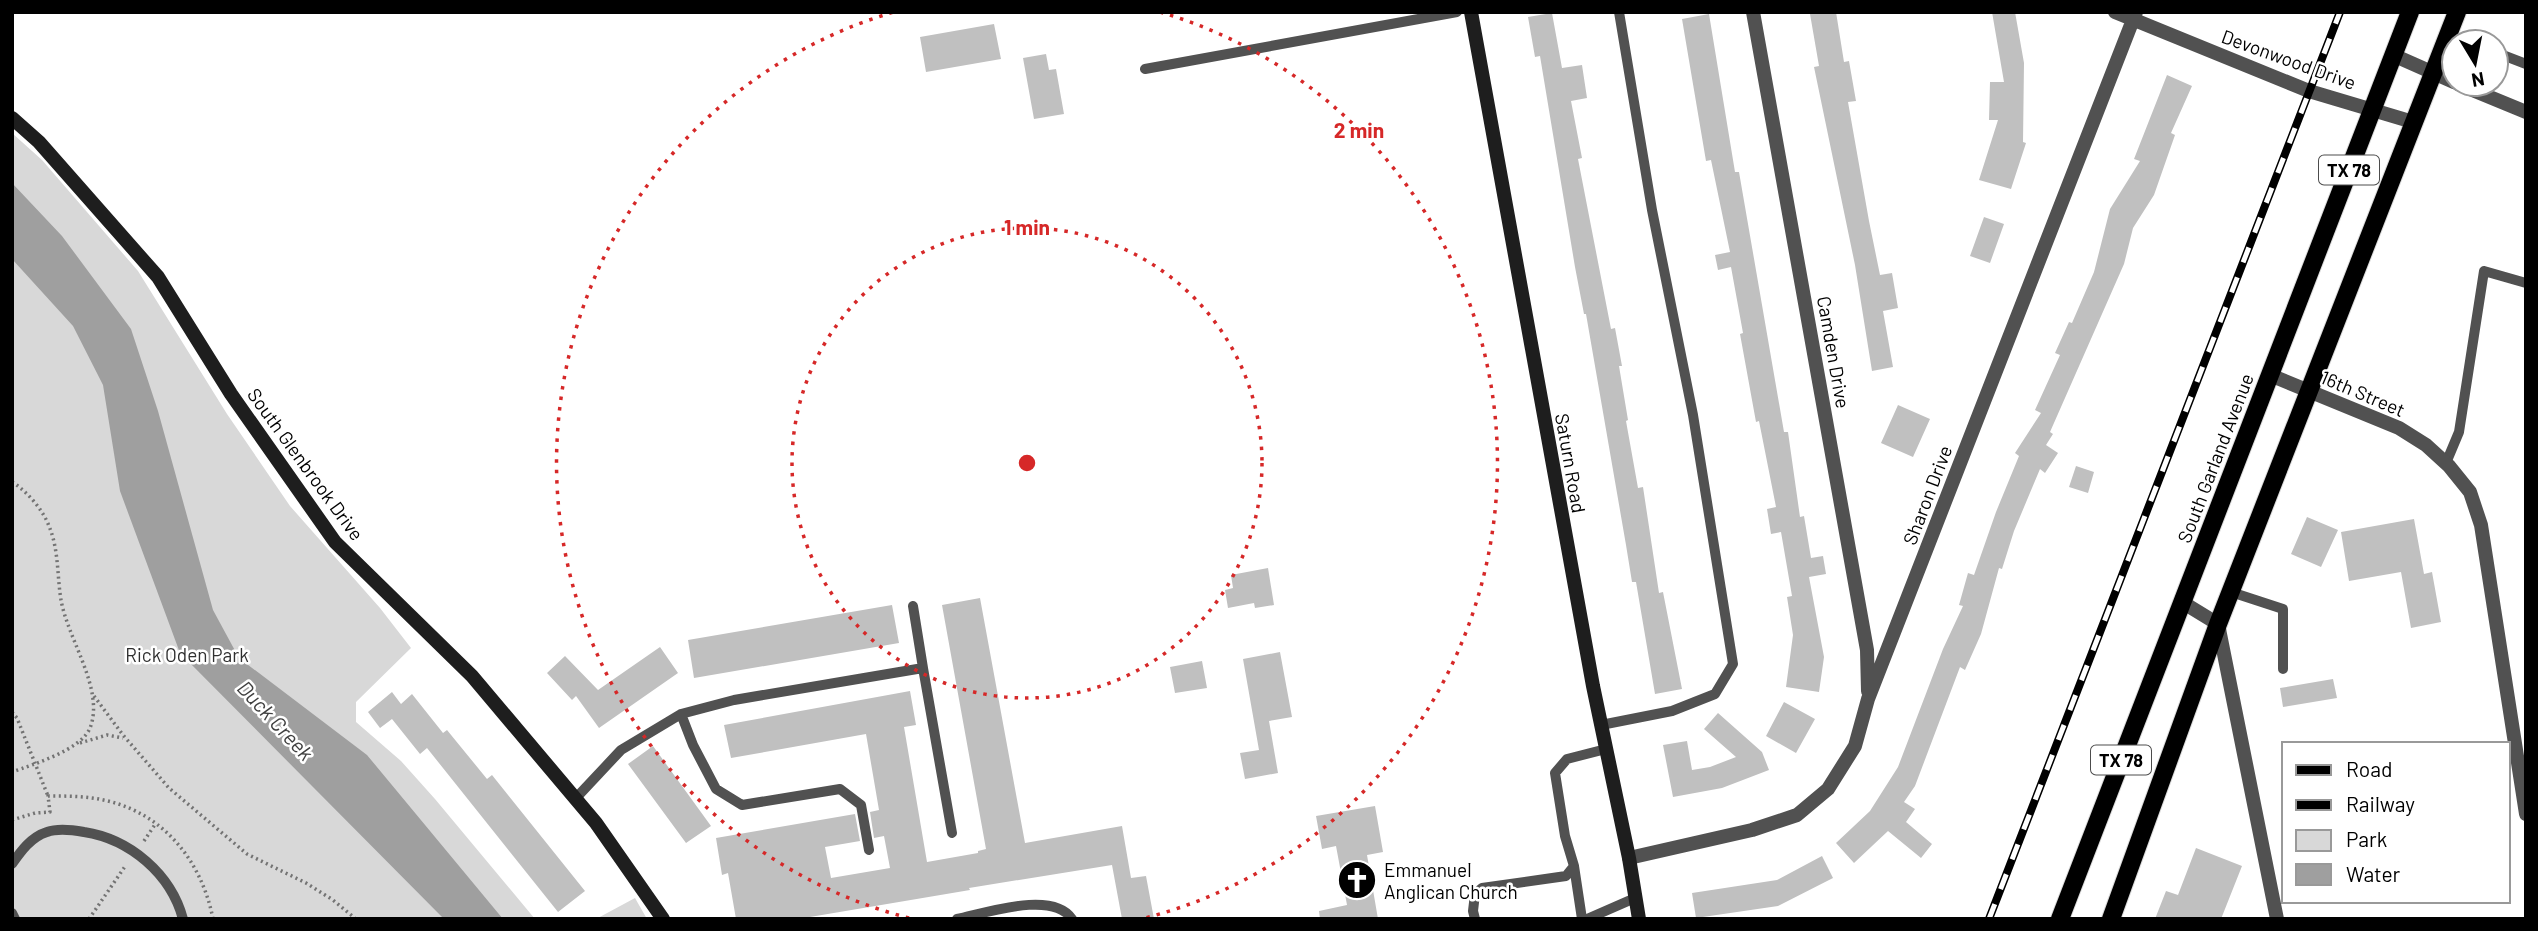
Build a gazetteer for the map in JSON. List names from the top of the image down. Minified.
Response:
{"streets":{"main road":["TX 78","South Garland Avenue"],"street":["Devonwood Drive","Camden Drive","16th Street","Saturn Road","South Glenbrook Drive","Sharon Drive"]},"crossings":[["Devonwood Drive","TX 78"],["Devonwood Drive","South Garland Avenue"],["Devonwood Drive","Sharon Drive"],["TX 78","16th Street"],["Camden Drive","Sharon Drive"],["16th Street","South Garland Avenue"],["Saturn Road","Sharon Drive"]],"water":["Duck Creek"],"parks":["Rick Oden Park"],"places":{"church":["Emmanuel Anglican Church"]},"legend":["Road","Railway","Park","Water"],"north":"bottom","rings":["2 min","1 min"]}
